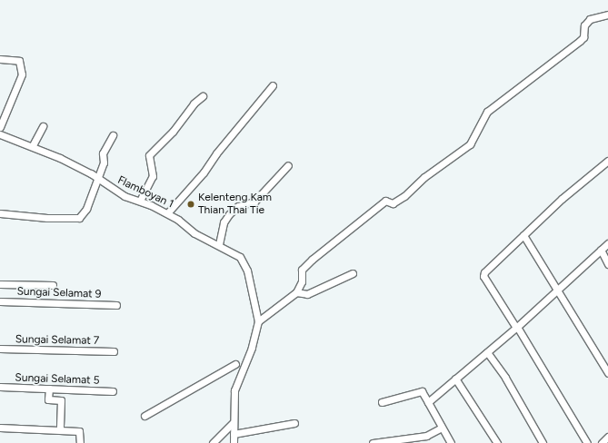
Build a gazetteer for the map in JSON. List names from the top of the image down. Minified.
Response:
{"streets":{"street":["Flamboyan 1","Sungai Selamat 9","Sungai Selamat 7","Sungai Selamat 5"]},"places":["Kelenteng Kam Thian Thai Tie"]}
